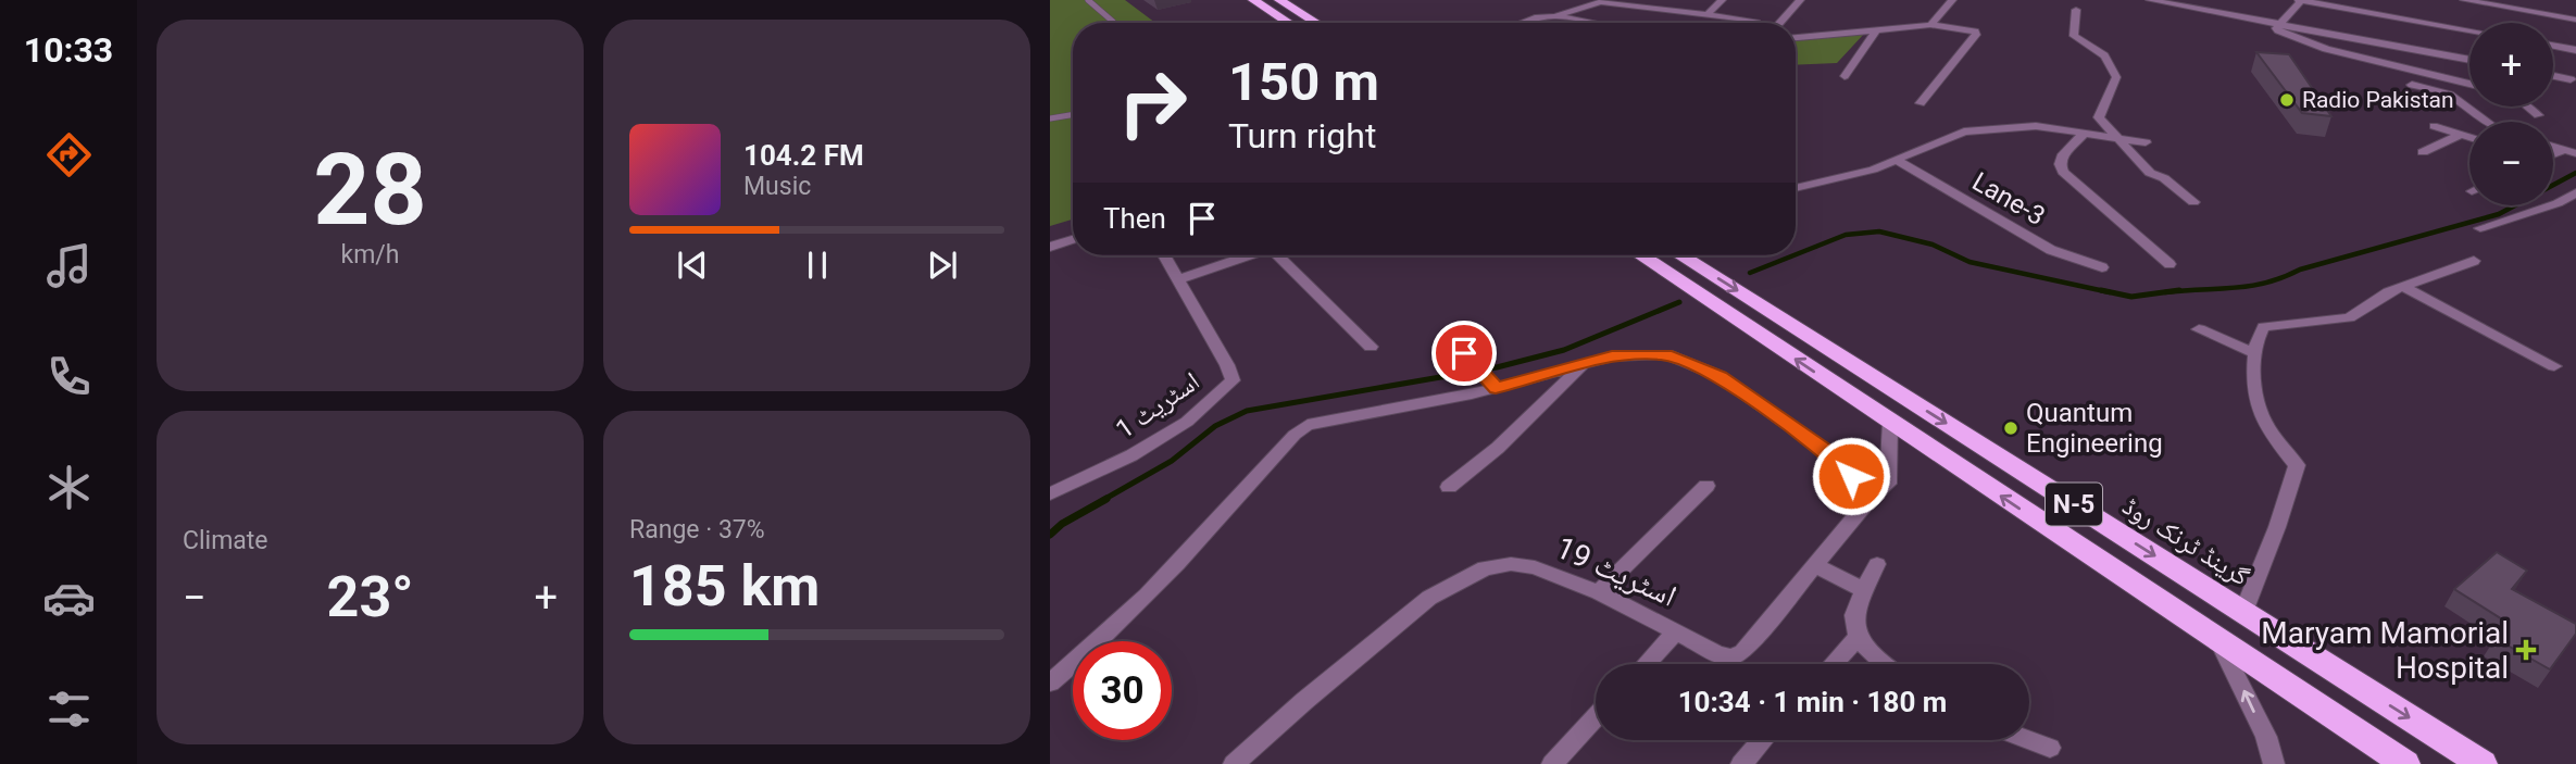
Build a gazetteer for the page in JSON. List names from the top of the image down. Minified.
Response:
{"streets":{"highway":["N-5","گرینڈ ٹرنک روڈ"],"street":["Lane-3","اسٹریٹ 1","اسٹریٹ 19"]},"crossings":[["N-5","اسٹریٹ 19"]],"places":{"other":["Radio Pakistan","Quantum Engineering"],"health":["Maryam Mamorial Hospital"]},"page":{"tabs":"10:33","tile":[["28","km/h"],"Climate",["Range · 37%","185 km"]],"map_buttons":["+","−"],"turn":["150 m","Turn right"],"song":["104.2 FM","Music"],"then":"Then","heat":["−","23°","+"],"limit":"30","trip":"10:34 · 1 min · 180 m"}}
